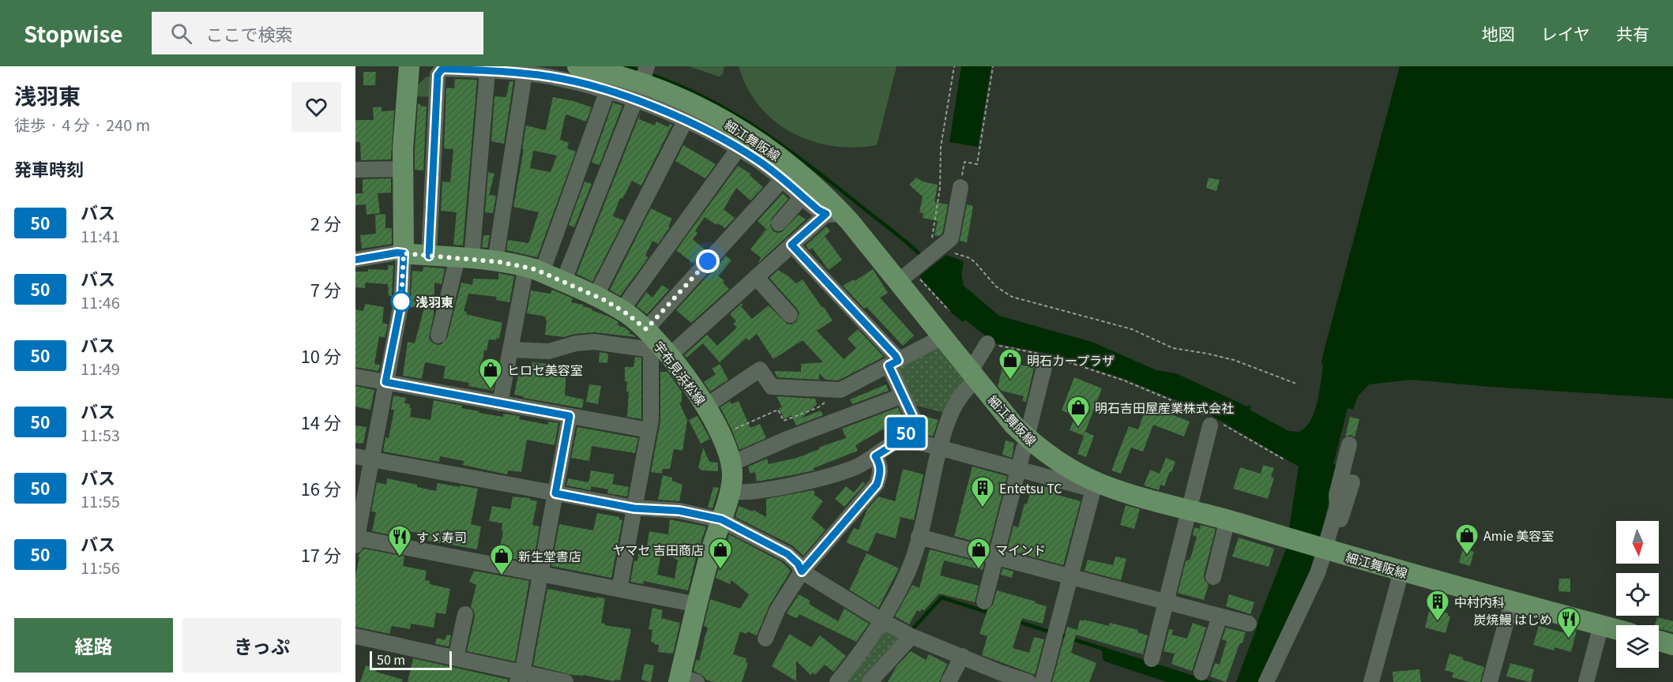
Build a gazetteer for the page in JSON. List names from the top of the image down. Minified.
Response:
{"streets":{"main road":["細江舞阪線","宇布見浜松線"]},"places":{"other":["浅羽東"],"shop":["明石カープラザ","ヒロセ美容室","明石吉田屋産業株式会社","Amie 美容室","ヤマセ 吉田商店","マインド","新生堂書店"],"building":["Entetsu TC","中村内科"],"restaurant":["すゞ寿司","炭焼鰻 はじめ"]},"lines":["bus line 50"],"scale_bar":"50 m","north":"bottom","page":{"header":"Stopwise","search":"ここで検索","nav":["地図","レイヤ","共有"],"heading":[["浅羽東","徒歩 · 4 分 · 240 m"],"発車時刻"],"on_map":"50","list":[{"mark":"50","name":"バス","note":"11:41","value":"2 分"},{"mark":"50","name":"バス","note":"11:46","value":"7 分"},{"mark":"50","name":"バス","note":"11:49","value":"10 分"},{"mark":"50","name":"バス","note":"11:53","value":"14 分"},{"mark":"50","name":"バス","note":"11:55","value":"16 分"},{"mark":"50","name":"バス","note":"11:56","value":"17 分"}],"buttons":["経路","きっぷ"],"scale":"50 m"}}
